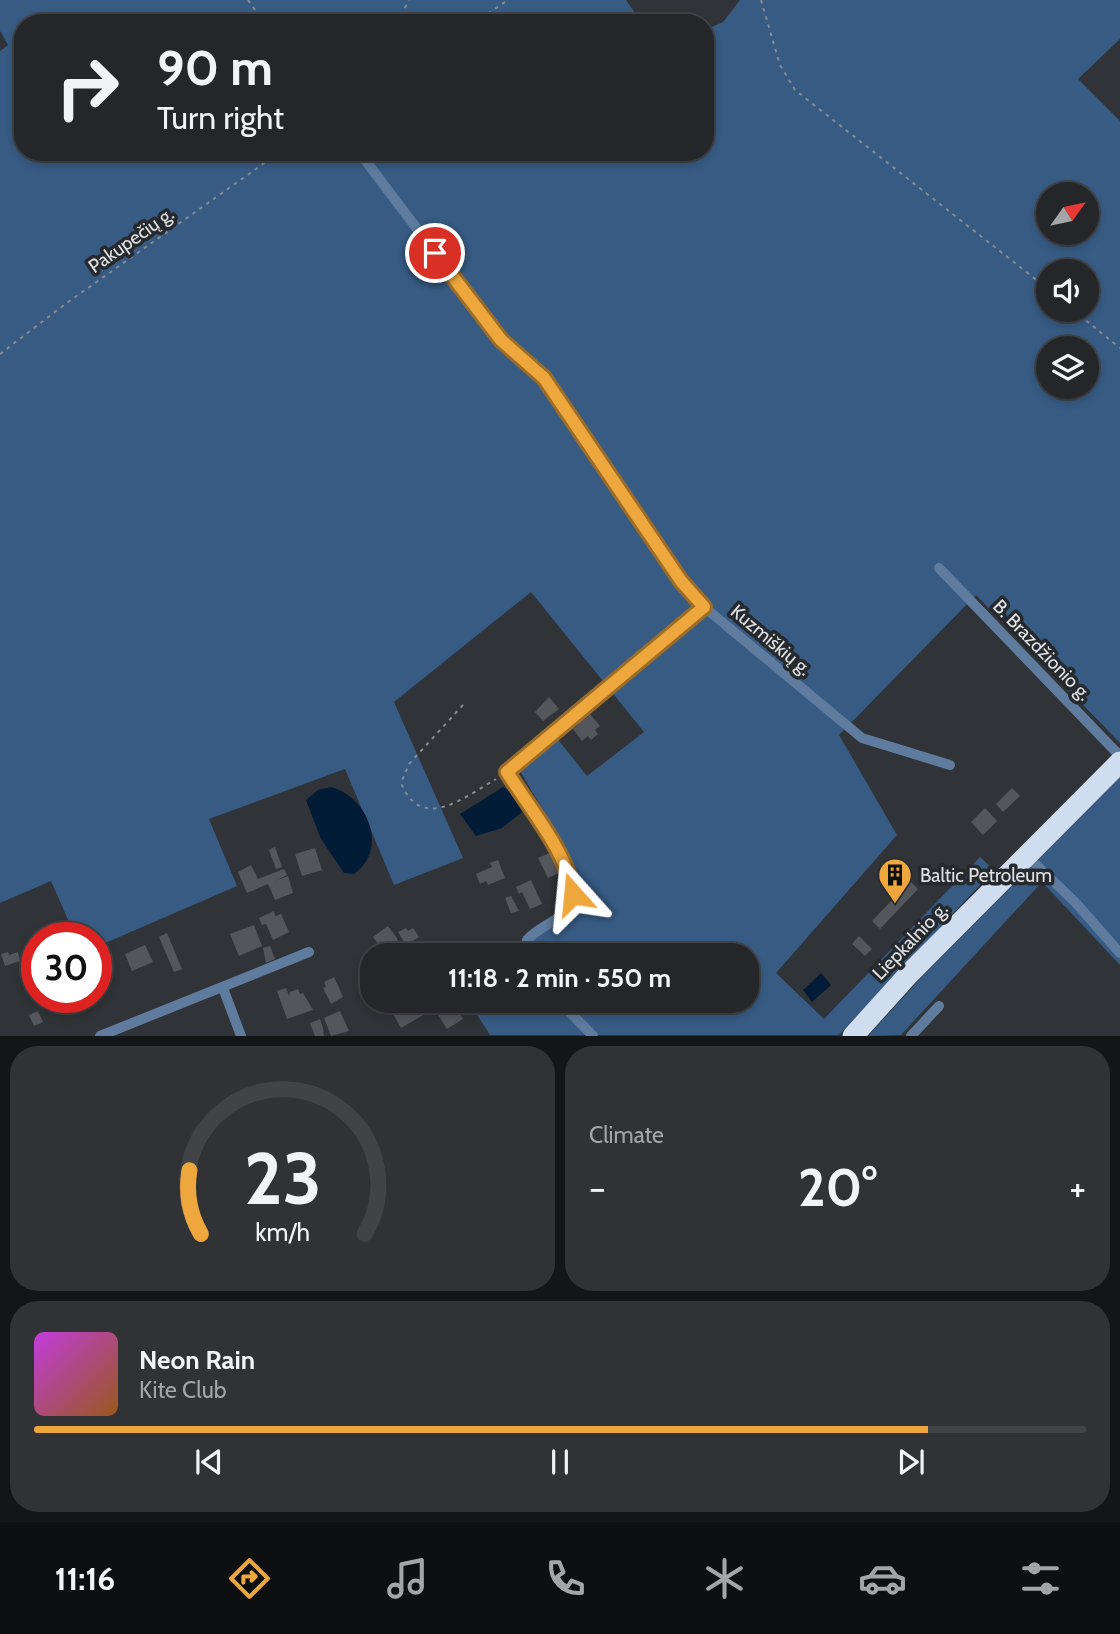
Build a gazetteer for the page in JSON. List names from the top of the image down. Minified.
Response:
{"streets":{"highway":["Liepkalnio g."],"street":["Kuzmiškių g.","B. Brazdžionio g."],"path":["Pakupečių g."]},"places":{"building":["Baltic Petroleum"]},"north":"top right","page":{"turn":["90 m","Turn right"],"limit":"30","trip":"11:18 · 2 min · 550 m","tile":"Climate","heat":["−","20°","+"],"song":["Neon Rain","Kite Club"],"tabs":"11:16","gauge":["23","km/h"]}}
